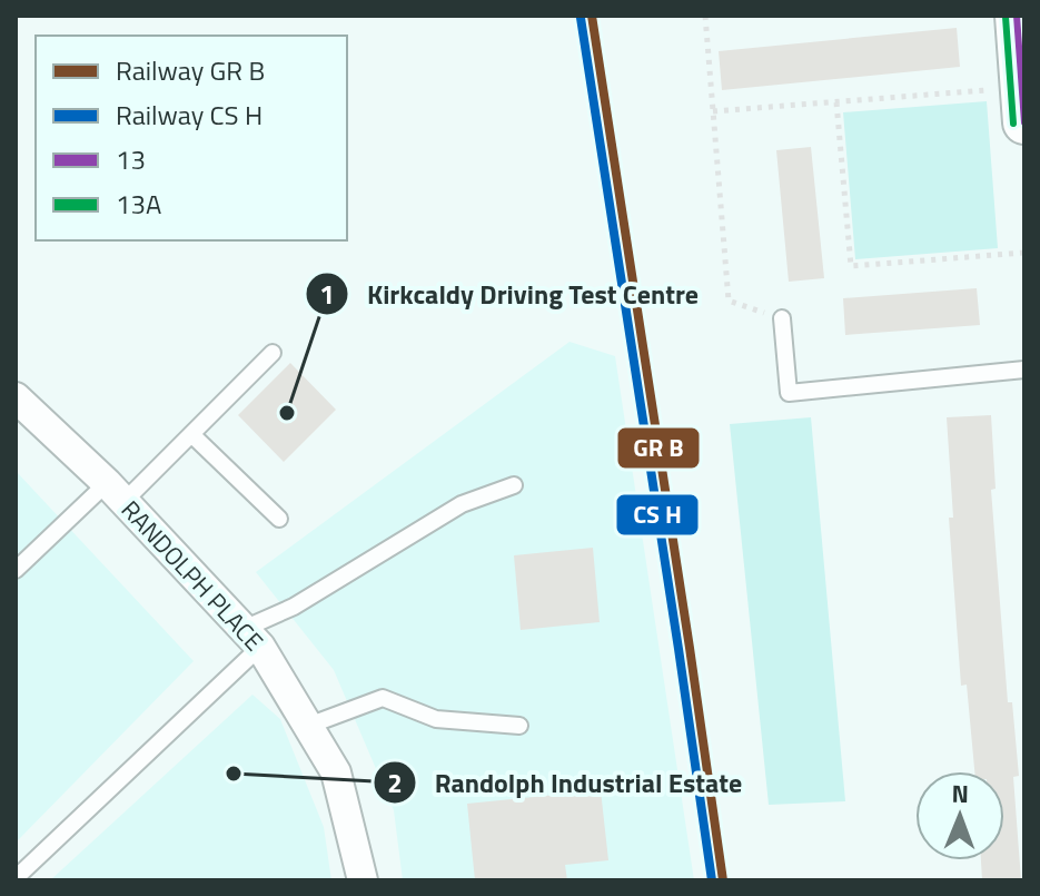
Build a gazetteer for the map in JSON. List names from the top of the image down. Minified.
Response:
{"streets":{"street":["RANDOLPH PLACE"]},"places":["Kirkcaldy Driving Test Centre","Randolph Industrial Estate"],"lines":["transit line 13","transit line 13A"],"legend":["Railway GR B","Railway CS H","13","13A"],"north":"top"}
